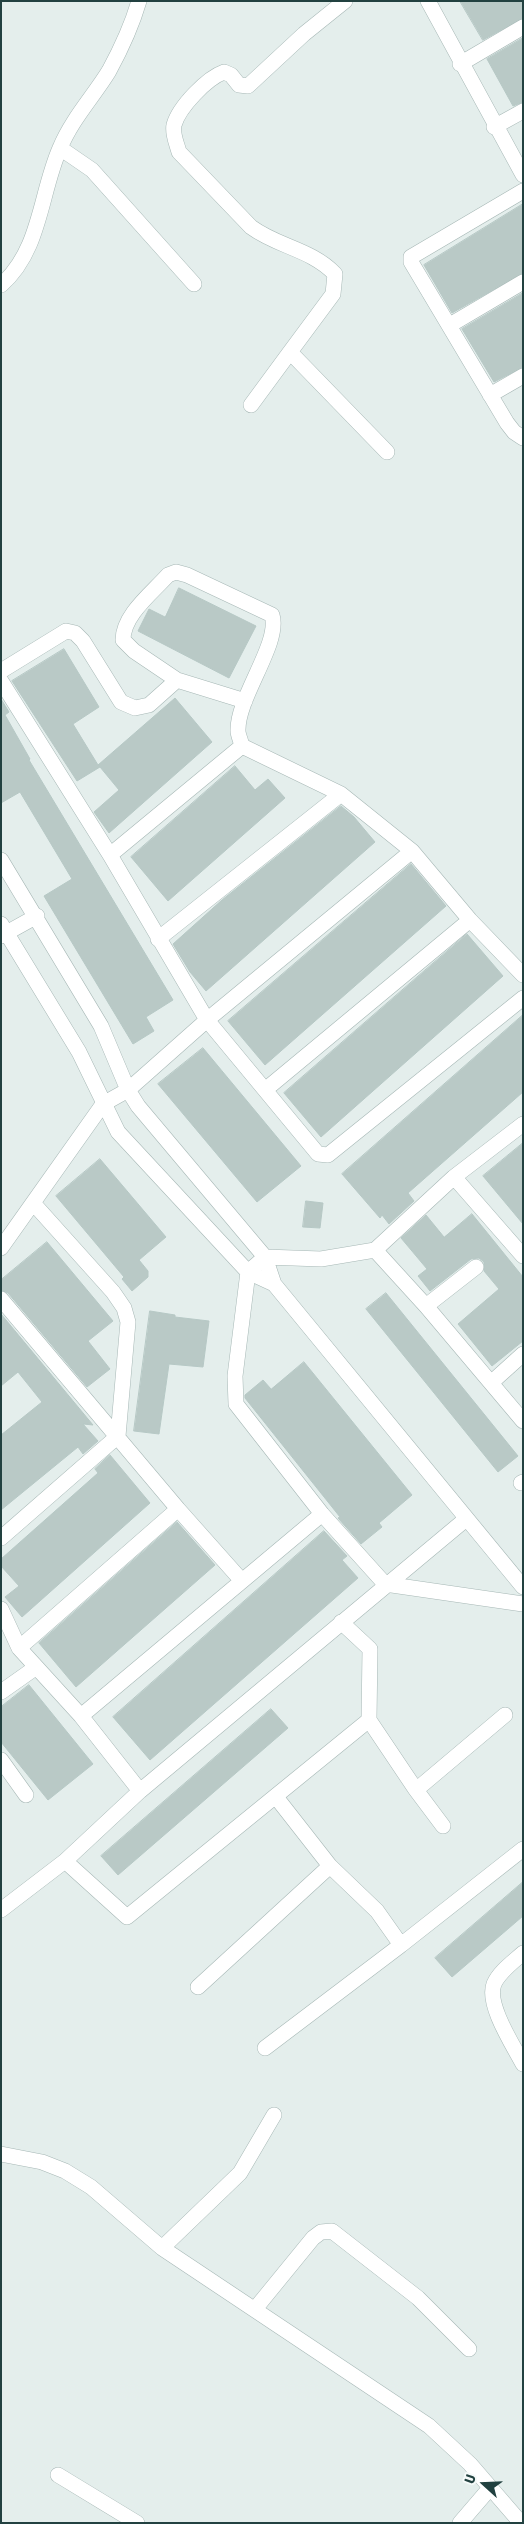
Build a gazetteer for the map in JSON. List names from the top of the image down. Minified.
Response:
{"north":"left"}
